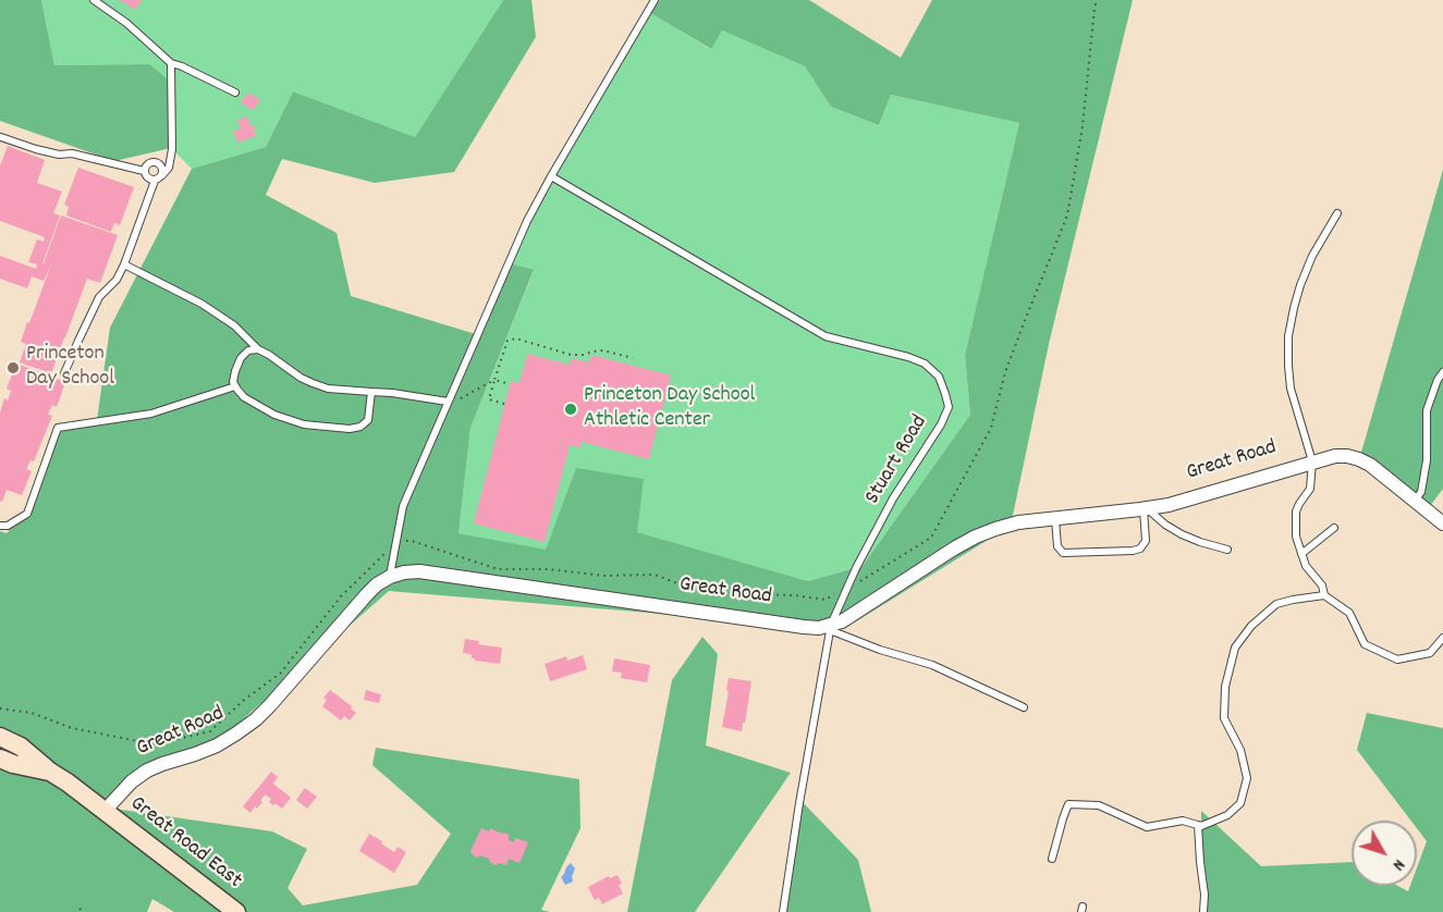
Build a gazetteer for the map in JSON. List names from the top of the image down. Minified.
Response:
{"streets":{"street":["Great Road","Great Road East"],"lane":["Stuart Road"]},"crossings":[["Stuart Road","Great Road"],["Great Road","Great Road East"]],"places":["Princeton Day School","Princeton Day School Athletic Center"],"north":"bottom right"}
